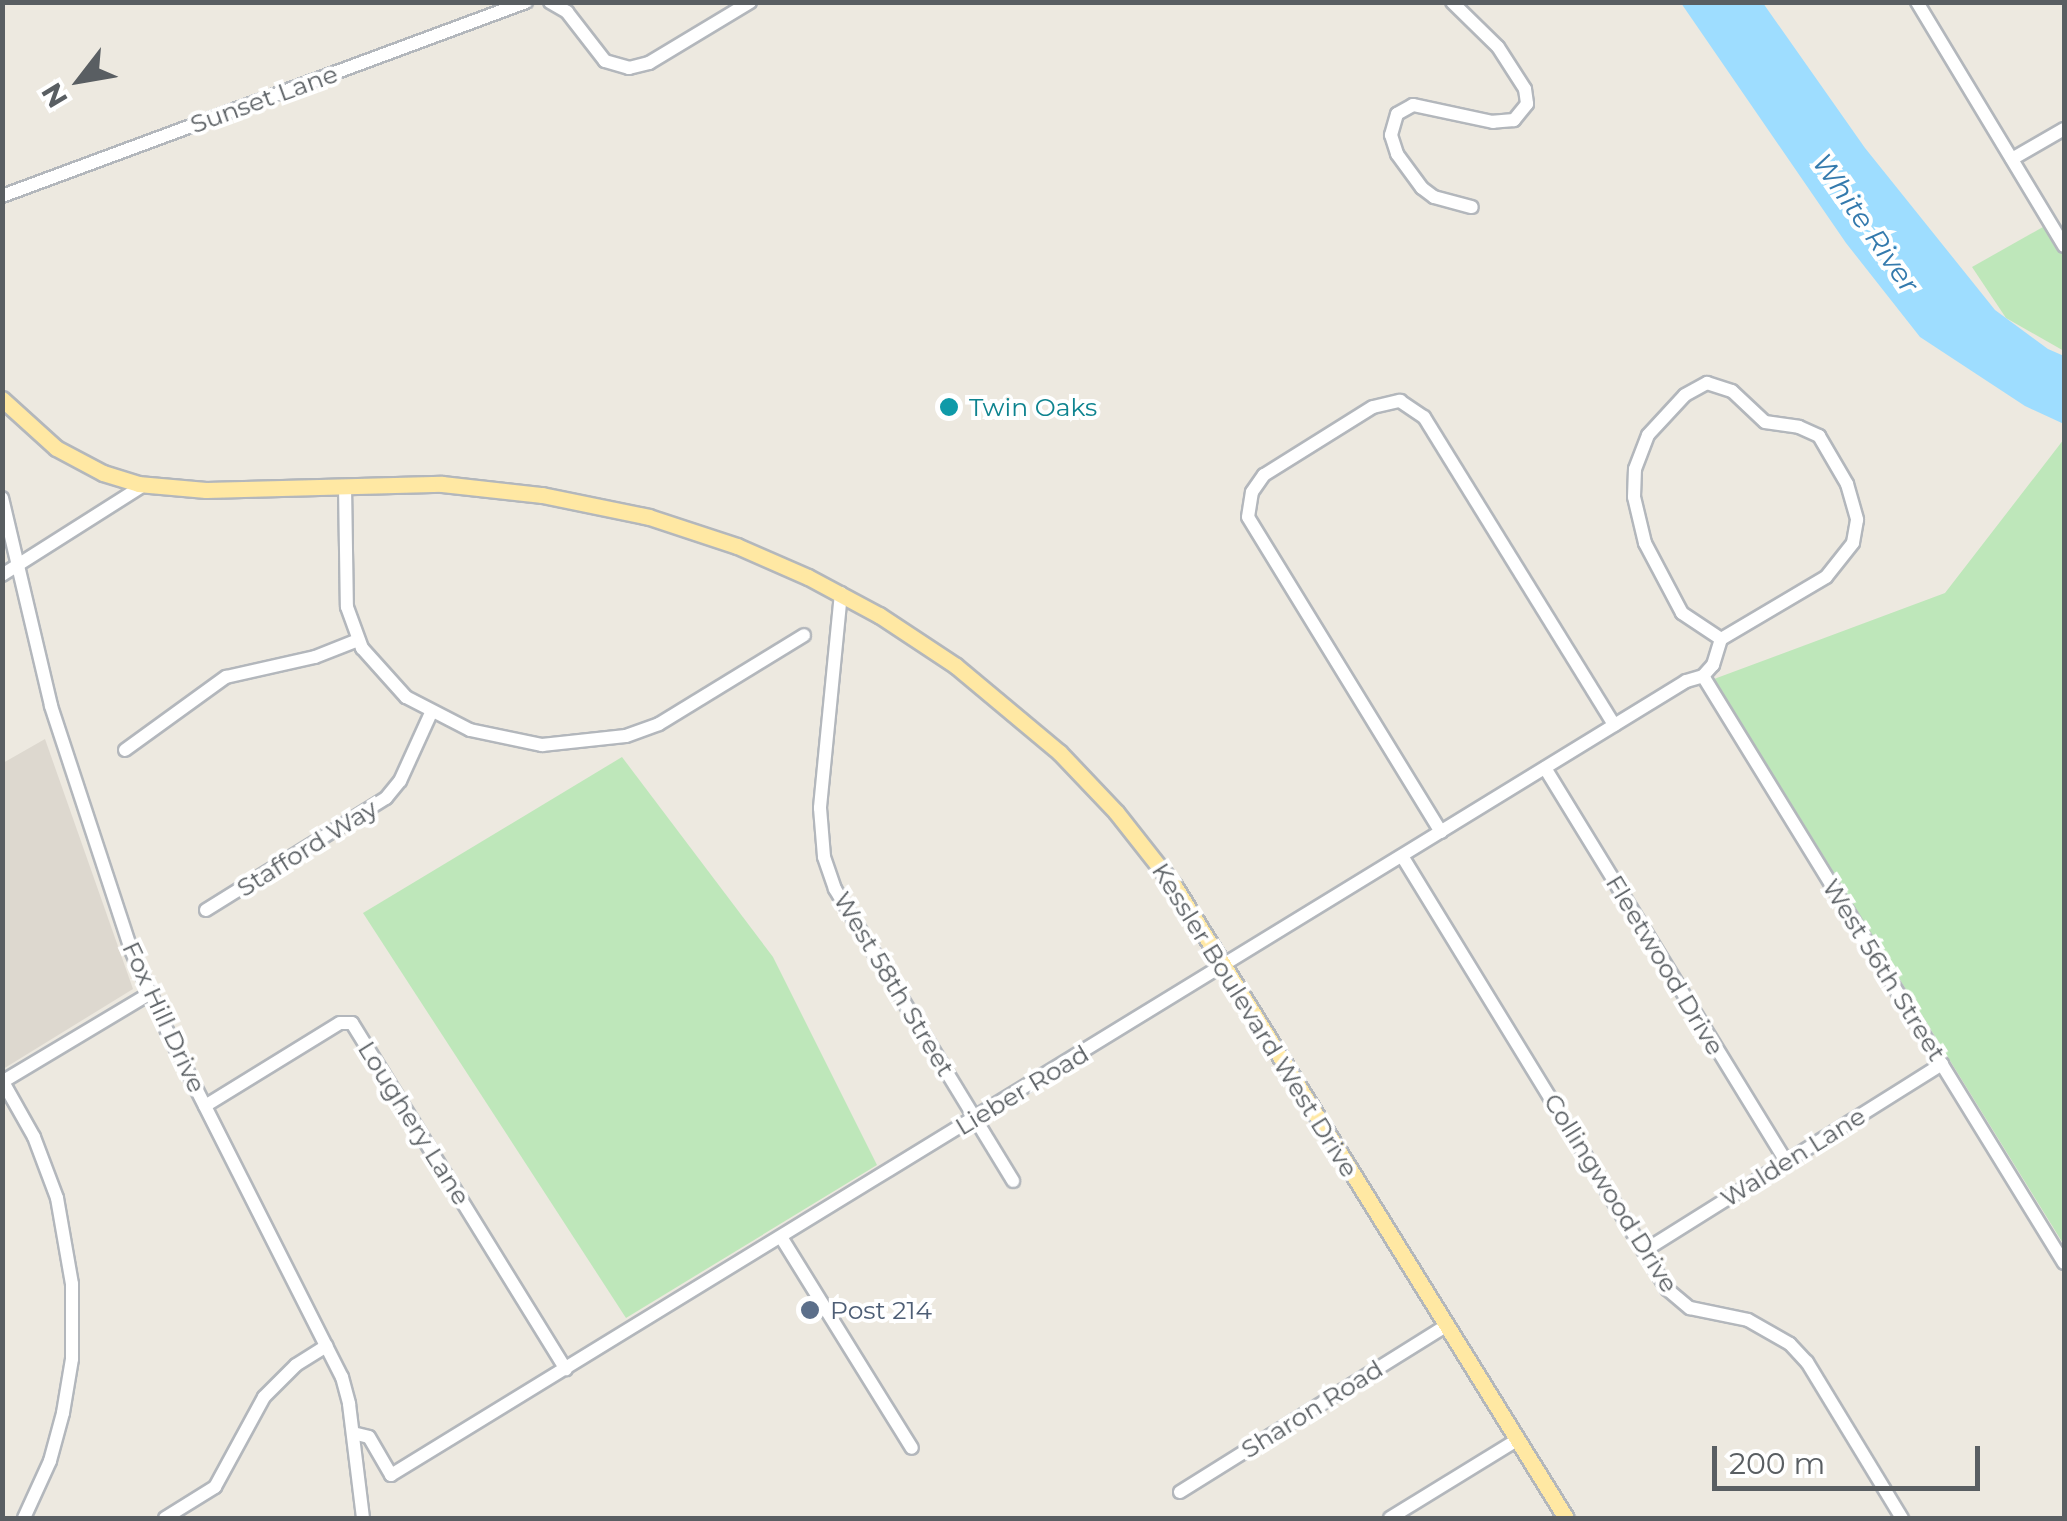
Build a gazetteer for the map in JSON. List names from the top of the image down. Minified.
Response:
{"streets":{"main road":["Kessler Boulevard West Drive"],"street":["Sunset Lane","Stafford Way","Fleetwood Drive","West 56th Street","West 58th Street","Fox Hill Drive","Lieber Road","Loughery Lane","Walden Lane","Collingwood Drive","Sharon Road"]},"crossings":[["Fleetwood Drive","Lieber Road"],["Fleetwood Drive","Walden Lane"],["West 56th Street","Lieber Road"],["West 56th Street","Walden Lane"],["West 58th Street","Kessler Boulevard West Drive"],["West 58th Street","Lieber Road"],["Fox Hill Drive","Lieber Road"],["Fox Hill Drive","Loughery Lane"],["Kessler Boulevard West Drive","Lieber Road"],["Kessler Boulevard West Drive","Sharon Road"],["Lieber Road","Loughery Lane"],["Lieber Road","Collingwood Drive"],["Walden Lane","Collingwood Drive"]],"water":["White River"],"places":["Twin Oaks","Post 214"],"scale_bar":"200 m","north":"bottom left"}
